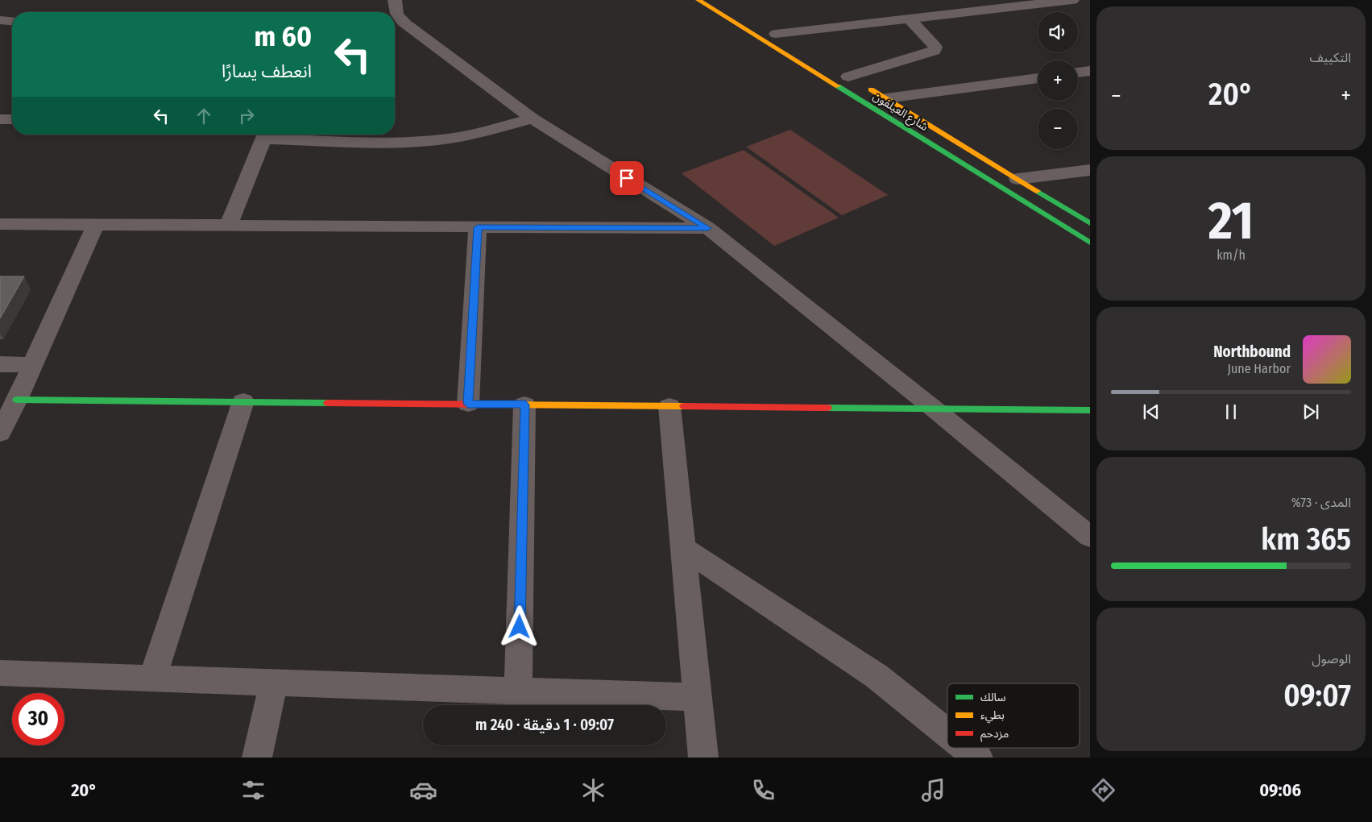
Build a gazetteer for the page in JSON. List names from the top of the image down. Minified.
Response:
{"streets":{"main road":["شارع العيلفون"]},"legend":["سالك","بطيء","مزدحم"],"page":{"tile":["التكييف",["21","km/h"],["المدى · 73%","365 km"],["الوصول","09:07"]],"map_buttons":["+","−"],"turn":["60 m","انعطف يسارًا"],"heat":["−","20°","+"],"song":["Northbound","June Harbor"],"limit":"30","trip":"09:07 · 1 دقيقة · 240 m","tabs":["09:06","20°"]}}
